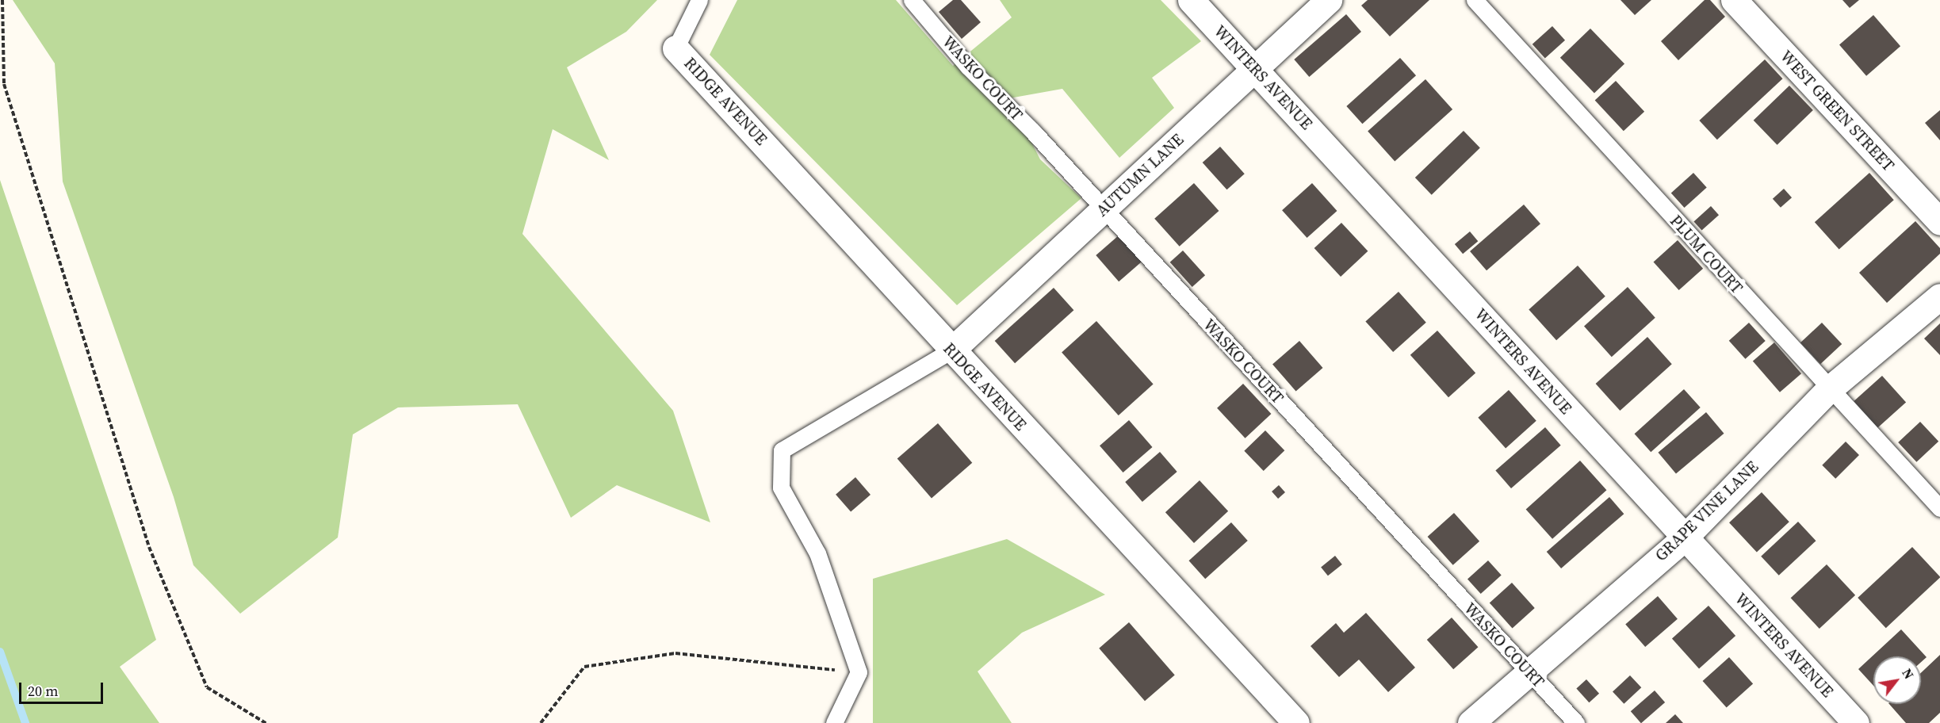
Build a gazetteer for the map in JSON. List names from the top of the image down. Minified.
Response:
{"streets":{"street":["WINTERS AVENUE","RIDGE AVENUE","WEST GREEN STREET","AUTUMN LANE","GRAPE VINE LANE"],"lane":["WASKO COURT","PLUM COURT"]},"crossings":[["WINTERS AVENUE","AUTUMN LANE"],["WINTERS AVENUE","GRAPE VINE LANE"],["WASKO COURT","AUTUMN LANE"],["WASKO COURT","GRAPE VINE LANE"],["RIDGE AVENUE","AUTUMN LANE"],["PLUM COURT","GRAPE VINE LANE"]],"scale_bar":"20 m","north":"top right"}
